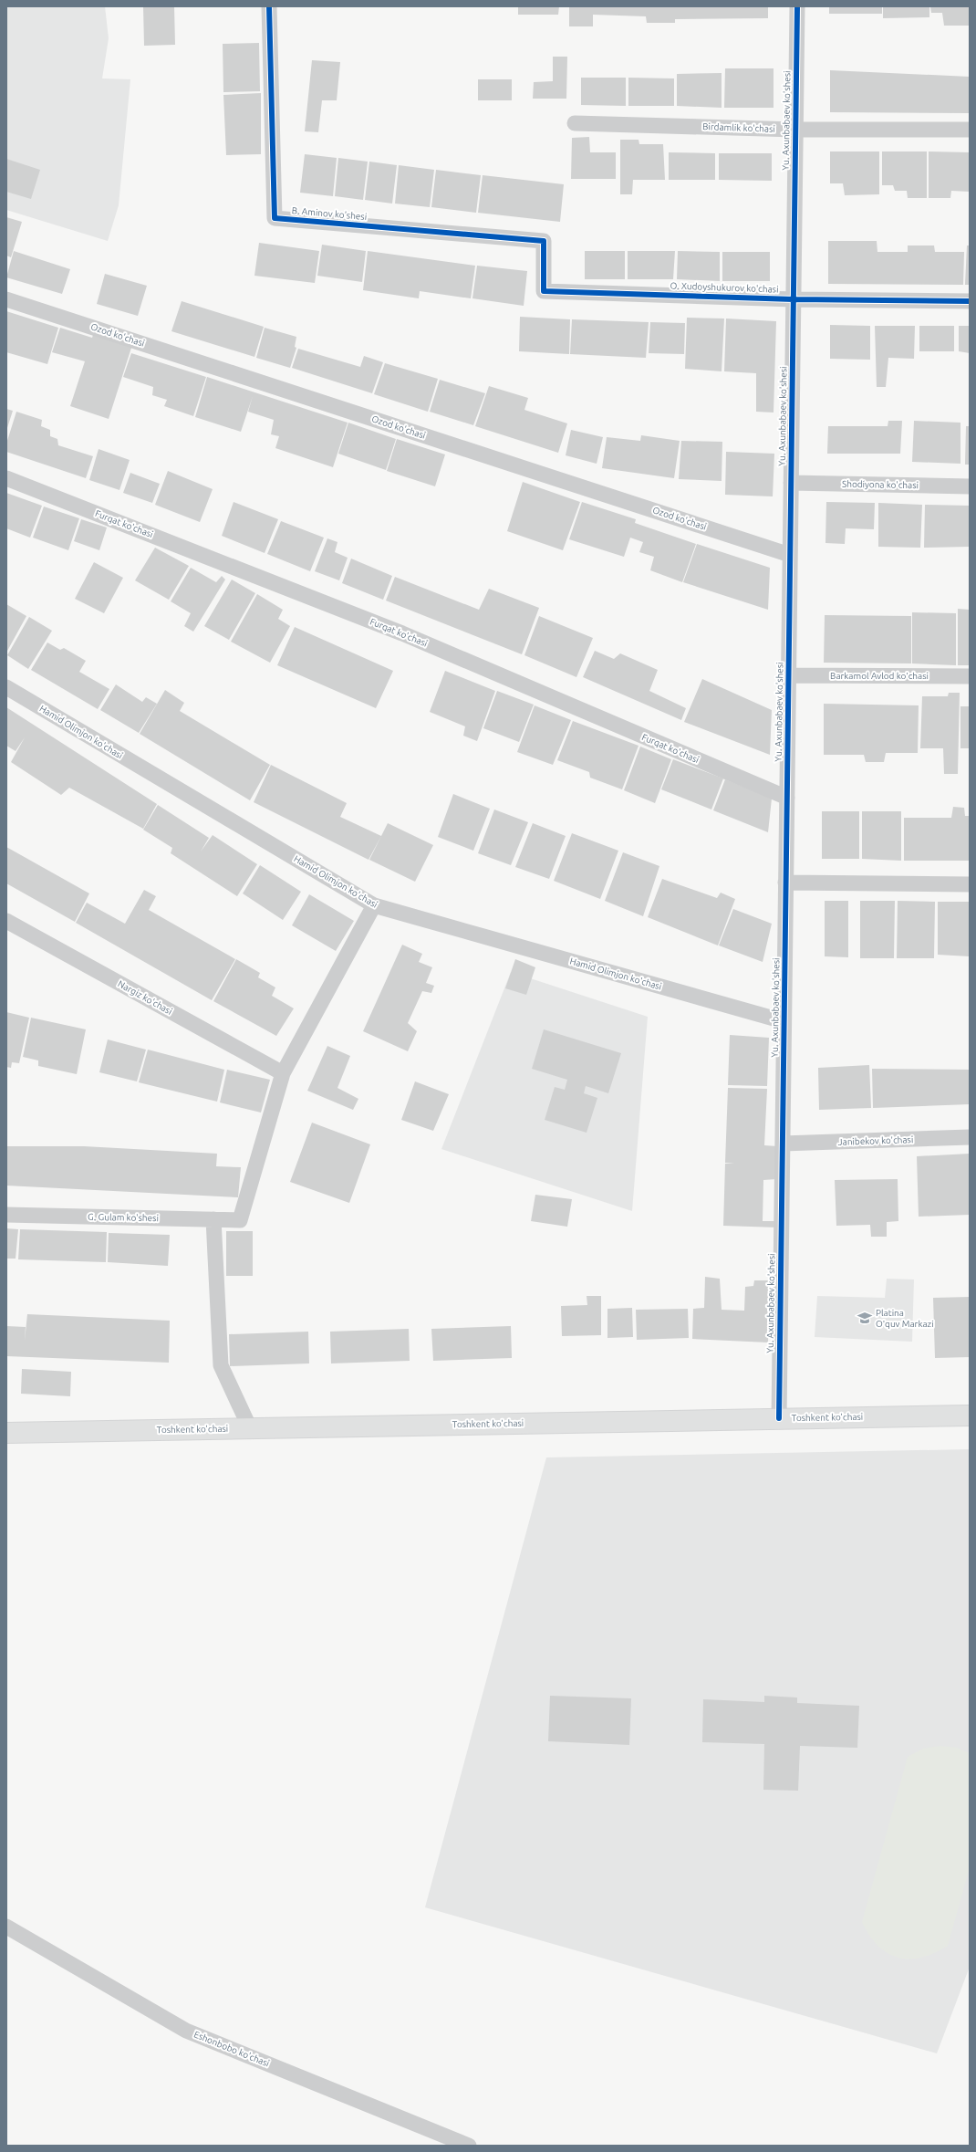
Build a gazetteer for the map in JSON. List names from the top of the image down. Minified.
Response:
{"streets":{"highway":["Toshkent ko'chasi"],"street":["Yu. Axunbabaev ko'shesi","Birdamlik ko'chasi","B. Aminov ko'shesi","O. Xudoyshukurov ko'chasi","Ozod ko'chasi","Shodiyona ko'chasi","Furqat ko'chasi","Barkamol Avlod ko'chasi","Hamid Olimjon ko'chasi","Nargiz ko'chasi","Janibekov ko'chasi","G. Gulam ko'shesi","Eshonbobo ko'chasi"]},"crossings":[["Yu. Axunbabaev ko'shesi","Birdamlik ko'chasi"],["Yu. Axunbabaev ko'shesi","O. Xudoyshukurov ko'chasi"],["Yu. Axunbabaev ko'shesi","Ozod ko'chasi"],["Yu. Axunbabaev ko'shesi","Shodiyona ko'chasi"],["Yu. Axunbabaev ko'shesi","Furqat ko'chasi"],["Yu. Axunbabaev ko'shesi","Barkamol Avlod ko'chasi"],["Yu. Axunbabaev ko'shesi","Hamid Olimjon ko'chasi"],["Yu. Axunbabaev ko'shesi","Janibekov ko'chasi"],["Yu. Axunbabaev ko'shesi","Toshkent ko'chasi"],["B. Aminov ko'shesi","O. Xudoyshukurov ko'chasi"],["Nargiz ko'chasi","G. Gulam ko'shesi"]],"places":{"school or university":["Platina O'quv Markazi"]}}
